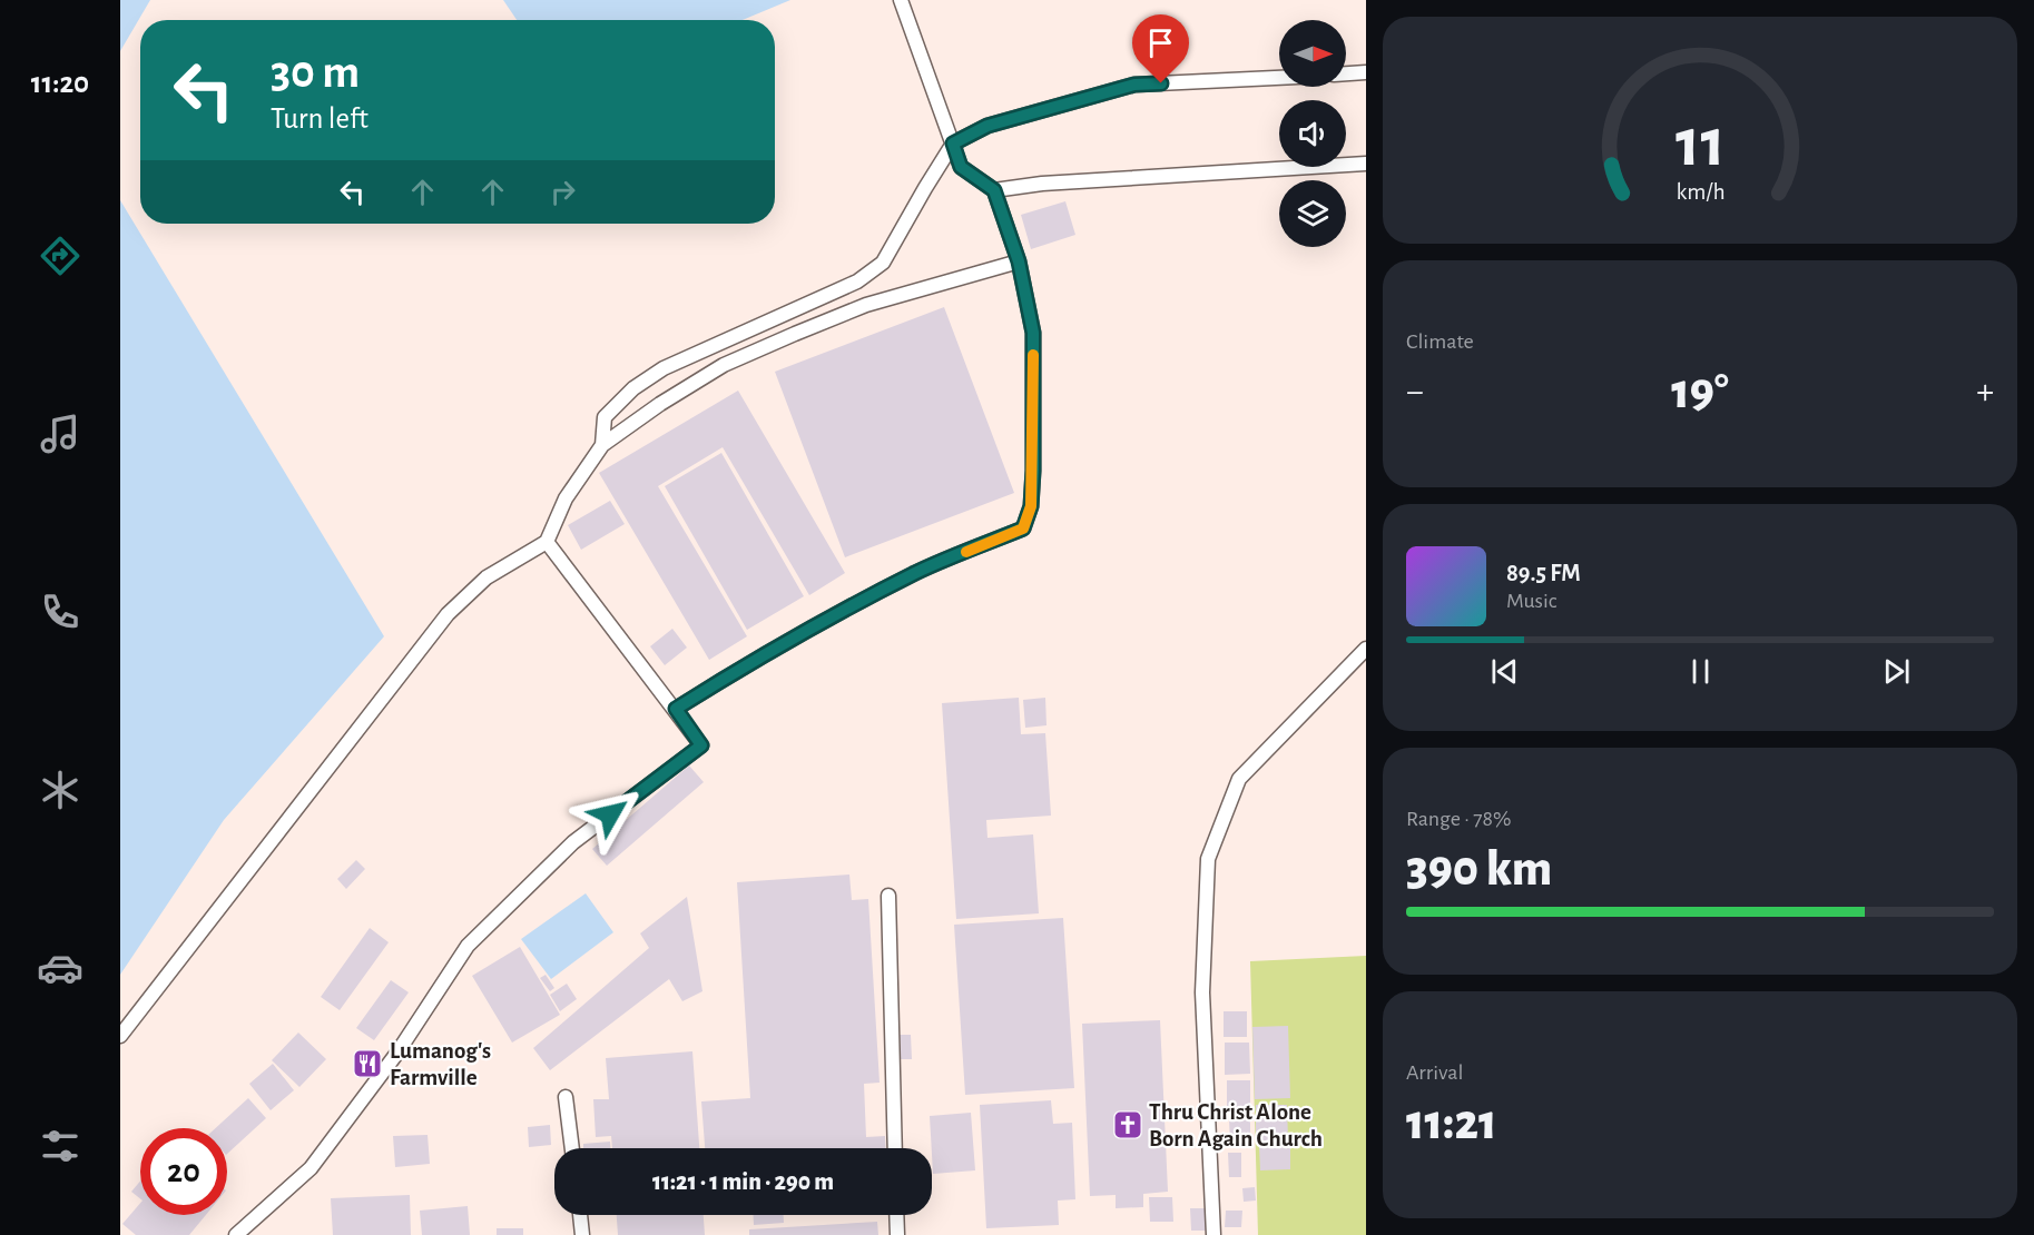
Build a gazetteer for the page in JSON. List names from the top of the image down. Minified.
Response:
{"places":{"restaurant":["Lumanog's Farmville"],"church":["Thru Christ Alone Born Again Church"]},"north":"right","page":{"tabs":"11:20","turn":["30 m","Turn left"],"tile":["Climate",["Range · 78%","390 km"],["Arrival","11:21"]],"heat":["−","19°","+"],"song":["89.5 FM","Music"],"limit":"20","trip":"11:21 · 1 min · 290 m","gauge":["11","km/h"]}}
